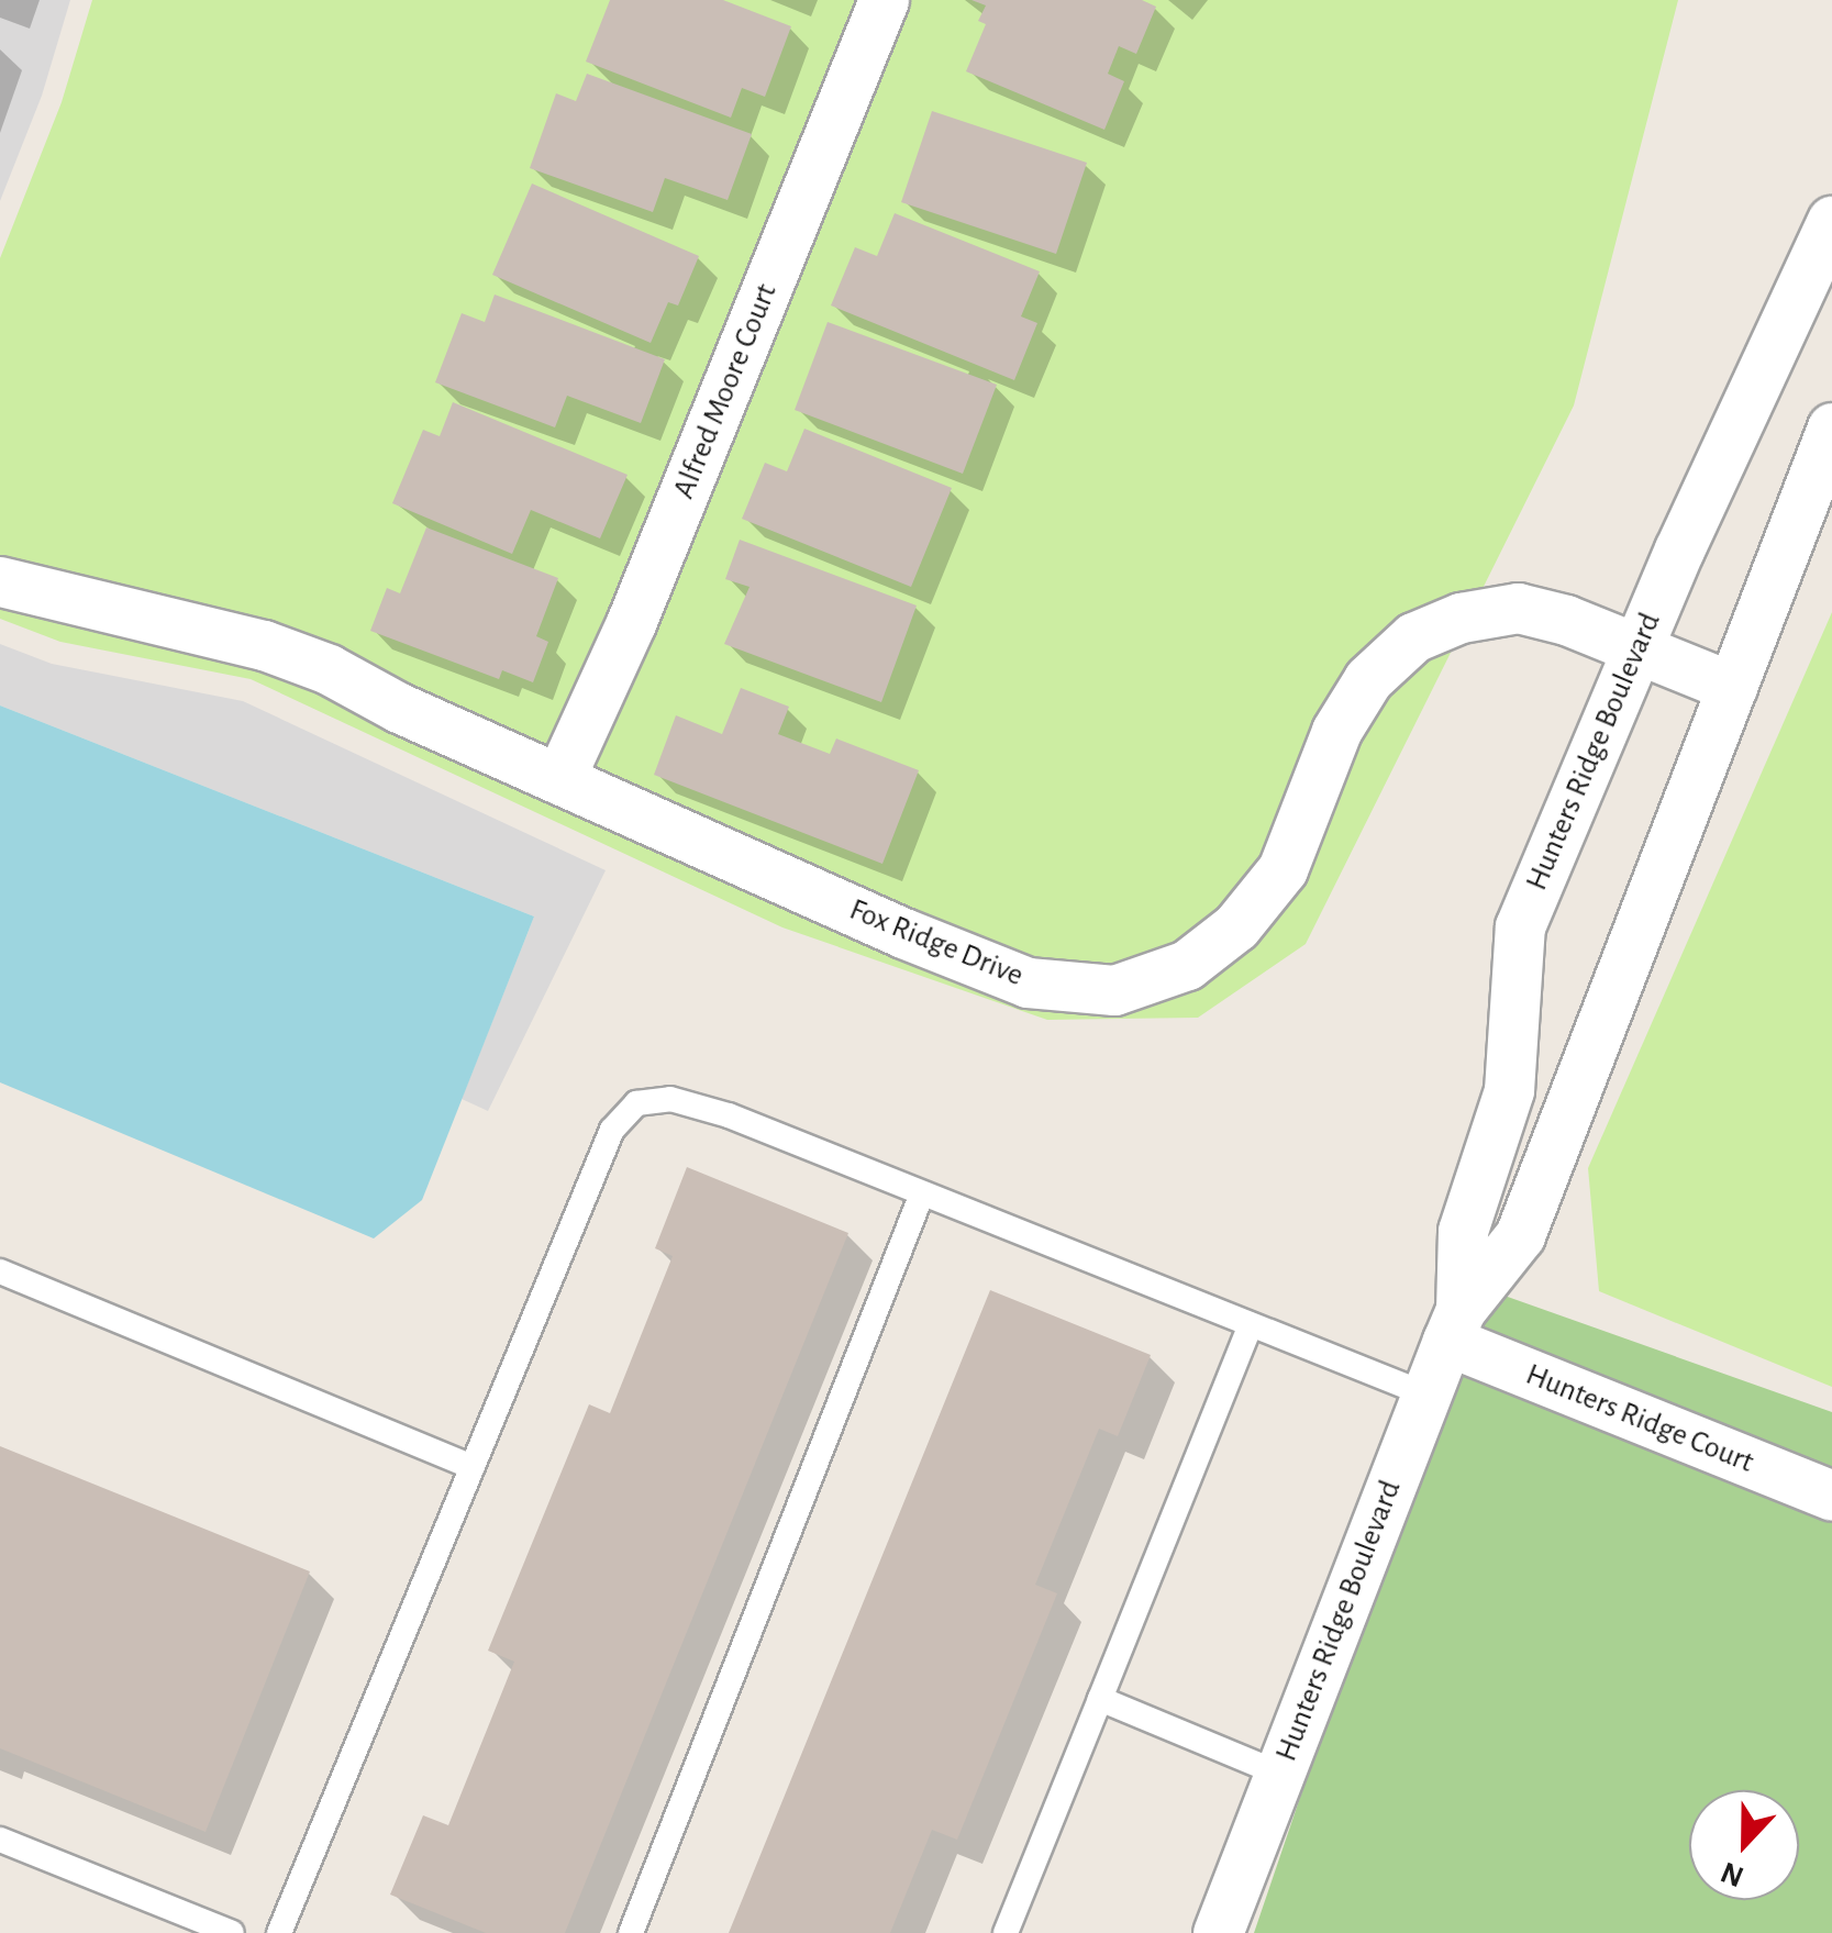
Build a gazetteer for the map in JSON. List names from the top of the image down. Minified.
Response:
{"streets":{"street":["Alfred Moore Court","Hunters Ridge Boulevard","Fox Ridge Drive","Hunters Ridge Court"]},"crossings":[["Alfred Moore Court","Fox Ridge Drive"],["Hunters Ridge Boulevard","Fox Ridge Drive"],["Hunters Ridge Boulevard","Hunters Ridge Court"]],"north":"bottom"}
